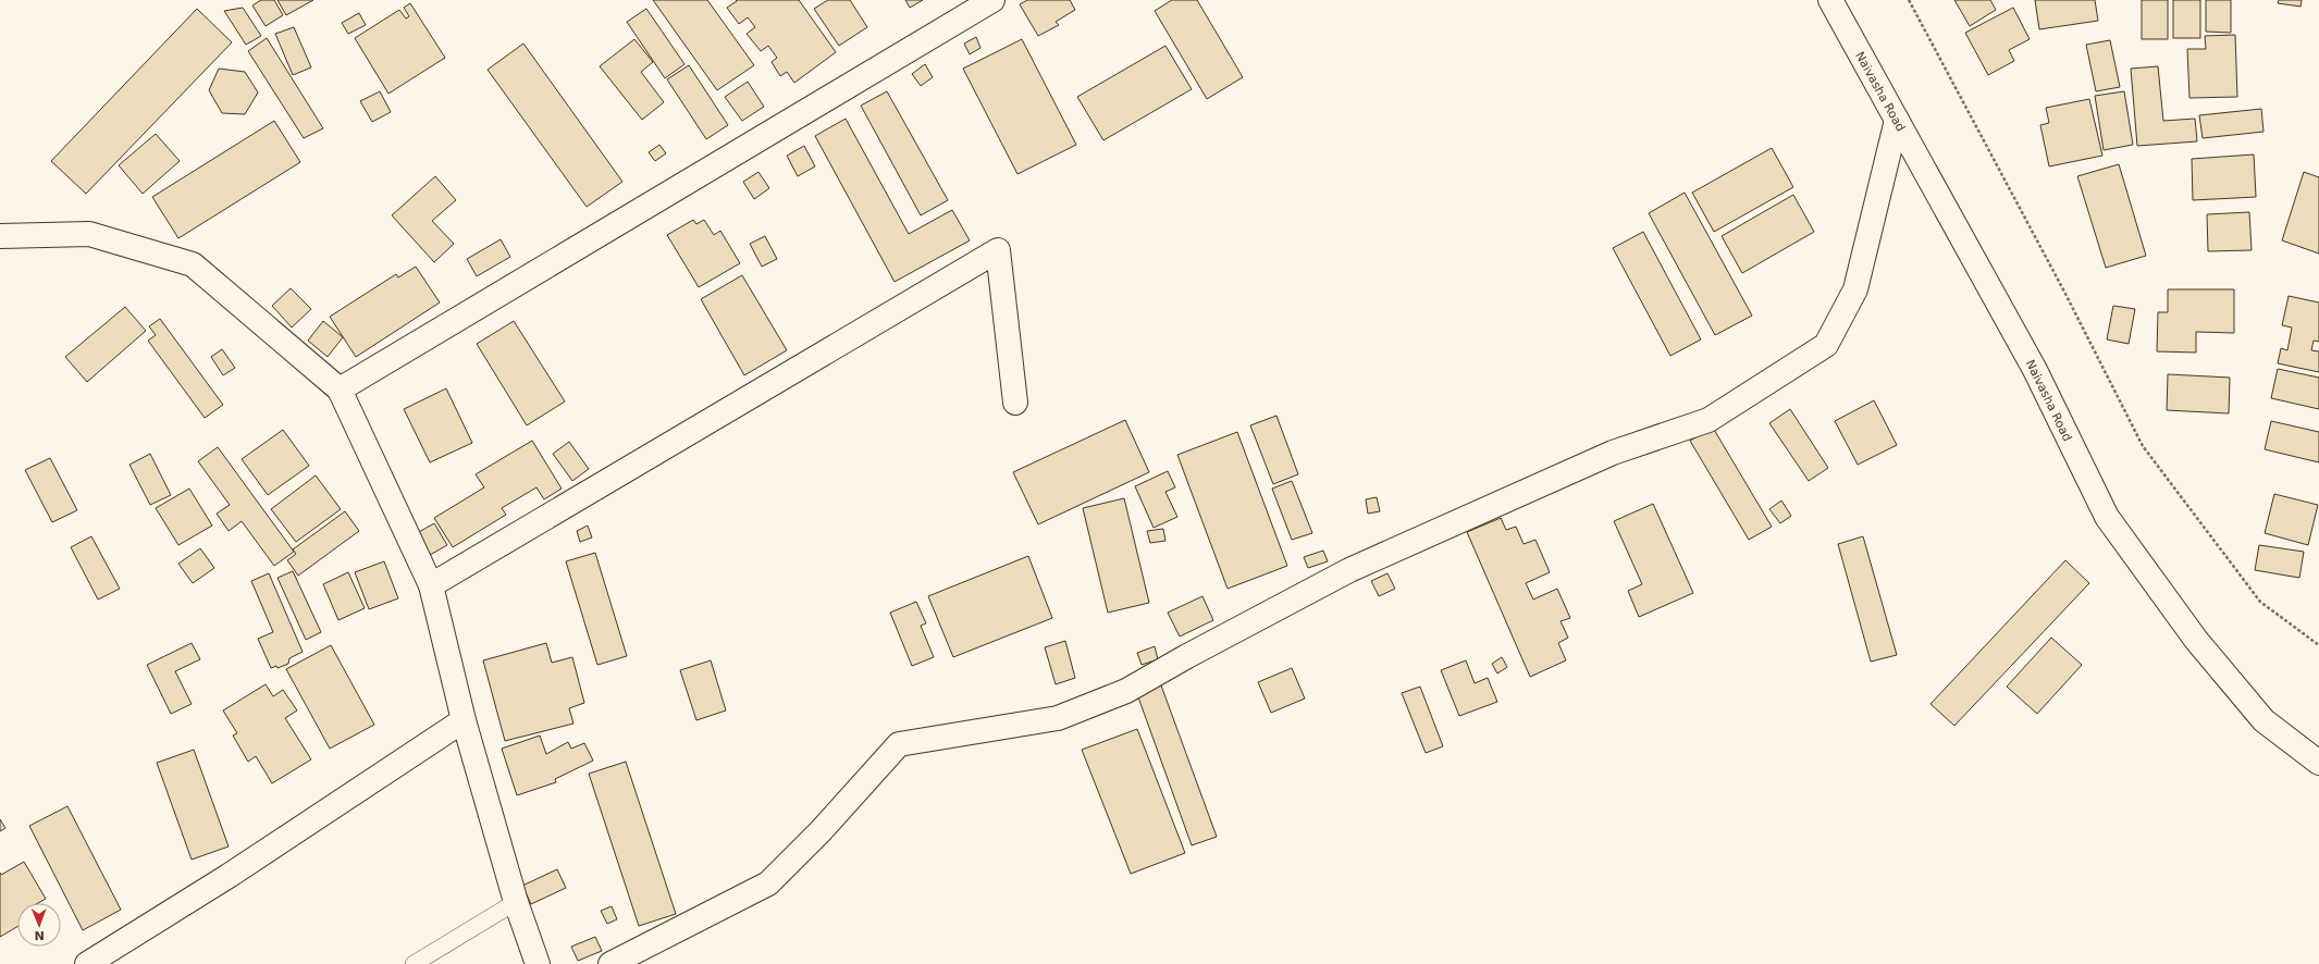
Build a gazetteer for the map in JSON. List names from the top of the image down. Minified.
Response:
{"streets":{"street":["Naivasha Road"]},"north":"bottom"}
